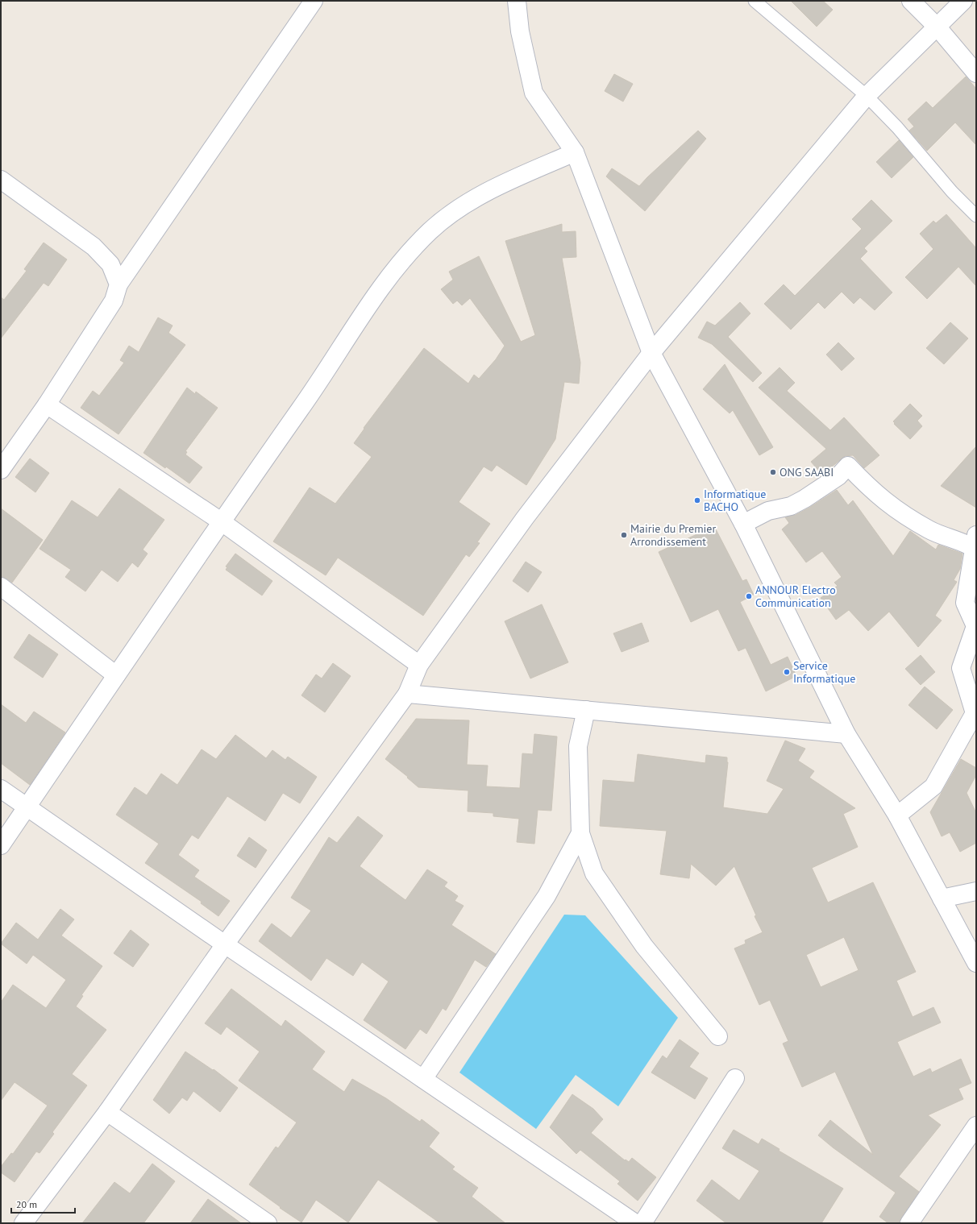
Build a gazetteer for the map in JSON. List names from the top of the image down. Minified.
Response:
{"places":["ONG SAABI","Informatique BACHO","Mairie du Premier Arrondissement","ANNOUR Electro Communication","Service Informatique"],"scale_bar":"20 m"}
